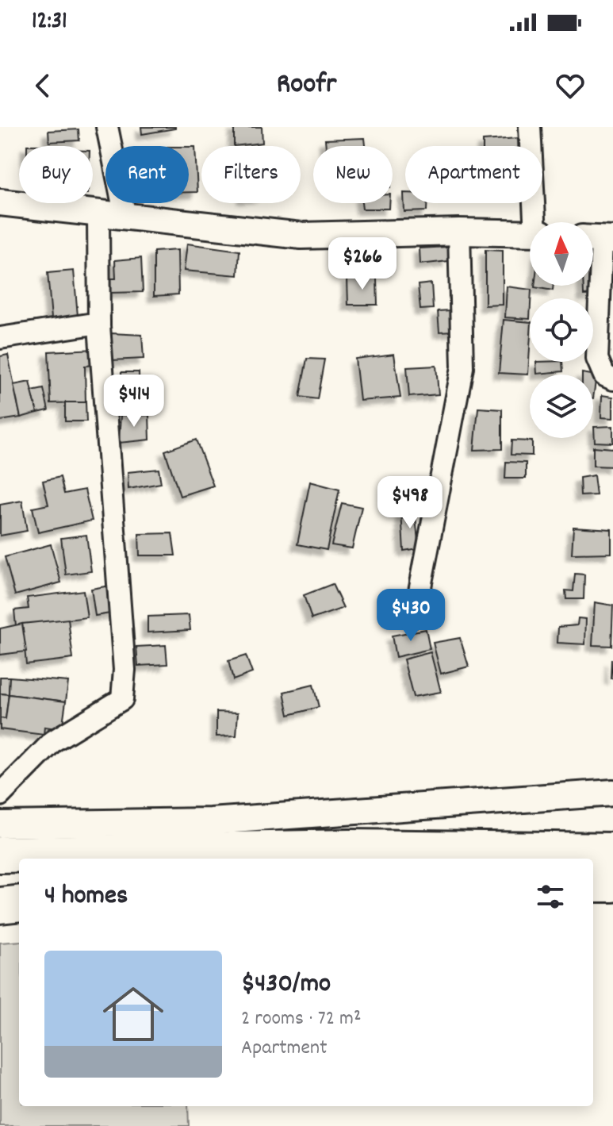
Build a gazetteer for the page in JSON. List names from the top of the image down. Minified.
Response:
{"north":"top","page":{"status":"12:31","header":"Roofr","chip":["Buy","Rent","Filters","New","Apartment"],"price":["$266","$414","$498","$430"],"heading":"4 homes","list":[{"name":"$430/mo","note":"2 rooms · 72 m² · Apartment"}]}}
